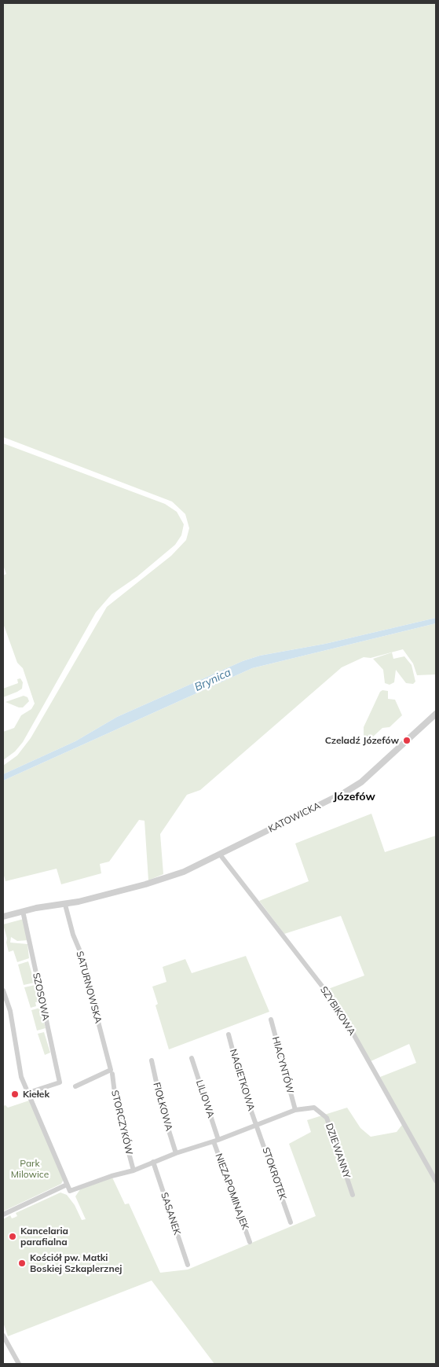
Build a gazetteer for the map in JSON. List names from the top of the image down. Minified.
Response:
{"streets":{"street":["KATOWICKA","SATURNOWSKA","SZOSOWA","SZYBIKOWA","HIACYNTÓW","NAGIETKOWA","LILIOWA","FIOŁKOWA","STORCZYKÓW","DZIEWANNY","STOKROTEK","NIEZAPOMINAJEK","SASANEK"]},"crossings":[["KATOWICKA","SZYBIKOWA"],["SATURNOWSKA","STORCZYKÓW"],["HIACYNTÓW","DZIEWANNY"],["NAGIETKOWA","DZIEWANNY"],["NAGIETKOWA","STOKROTEK"],["LILIOWA","DZIEWANNY"],["LILIOWA","NIEZAPOMINAJEK"],["FIOŁKOWA","DZIEWANNY"],["STORCZYKÓW","DZIEWANNY"],["DZIEWANNY","STOKROTEK"],["DZIEWANNY","NIEZAPOMINAJEK"],["DZIEWANNY","SASANEK"]],"districts":["Józefów"],"water":["Brynica"],"parks":["Park Milowice"],"places":["Czeladź Józefów","Kiełek","Kancelaria parafialna","Kościół pw. Matki Boskiej Szkaplerznej"]}
